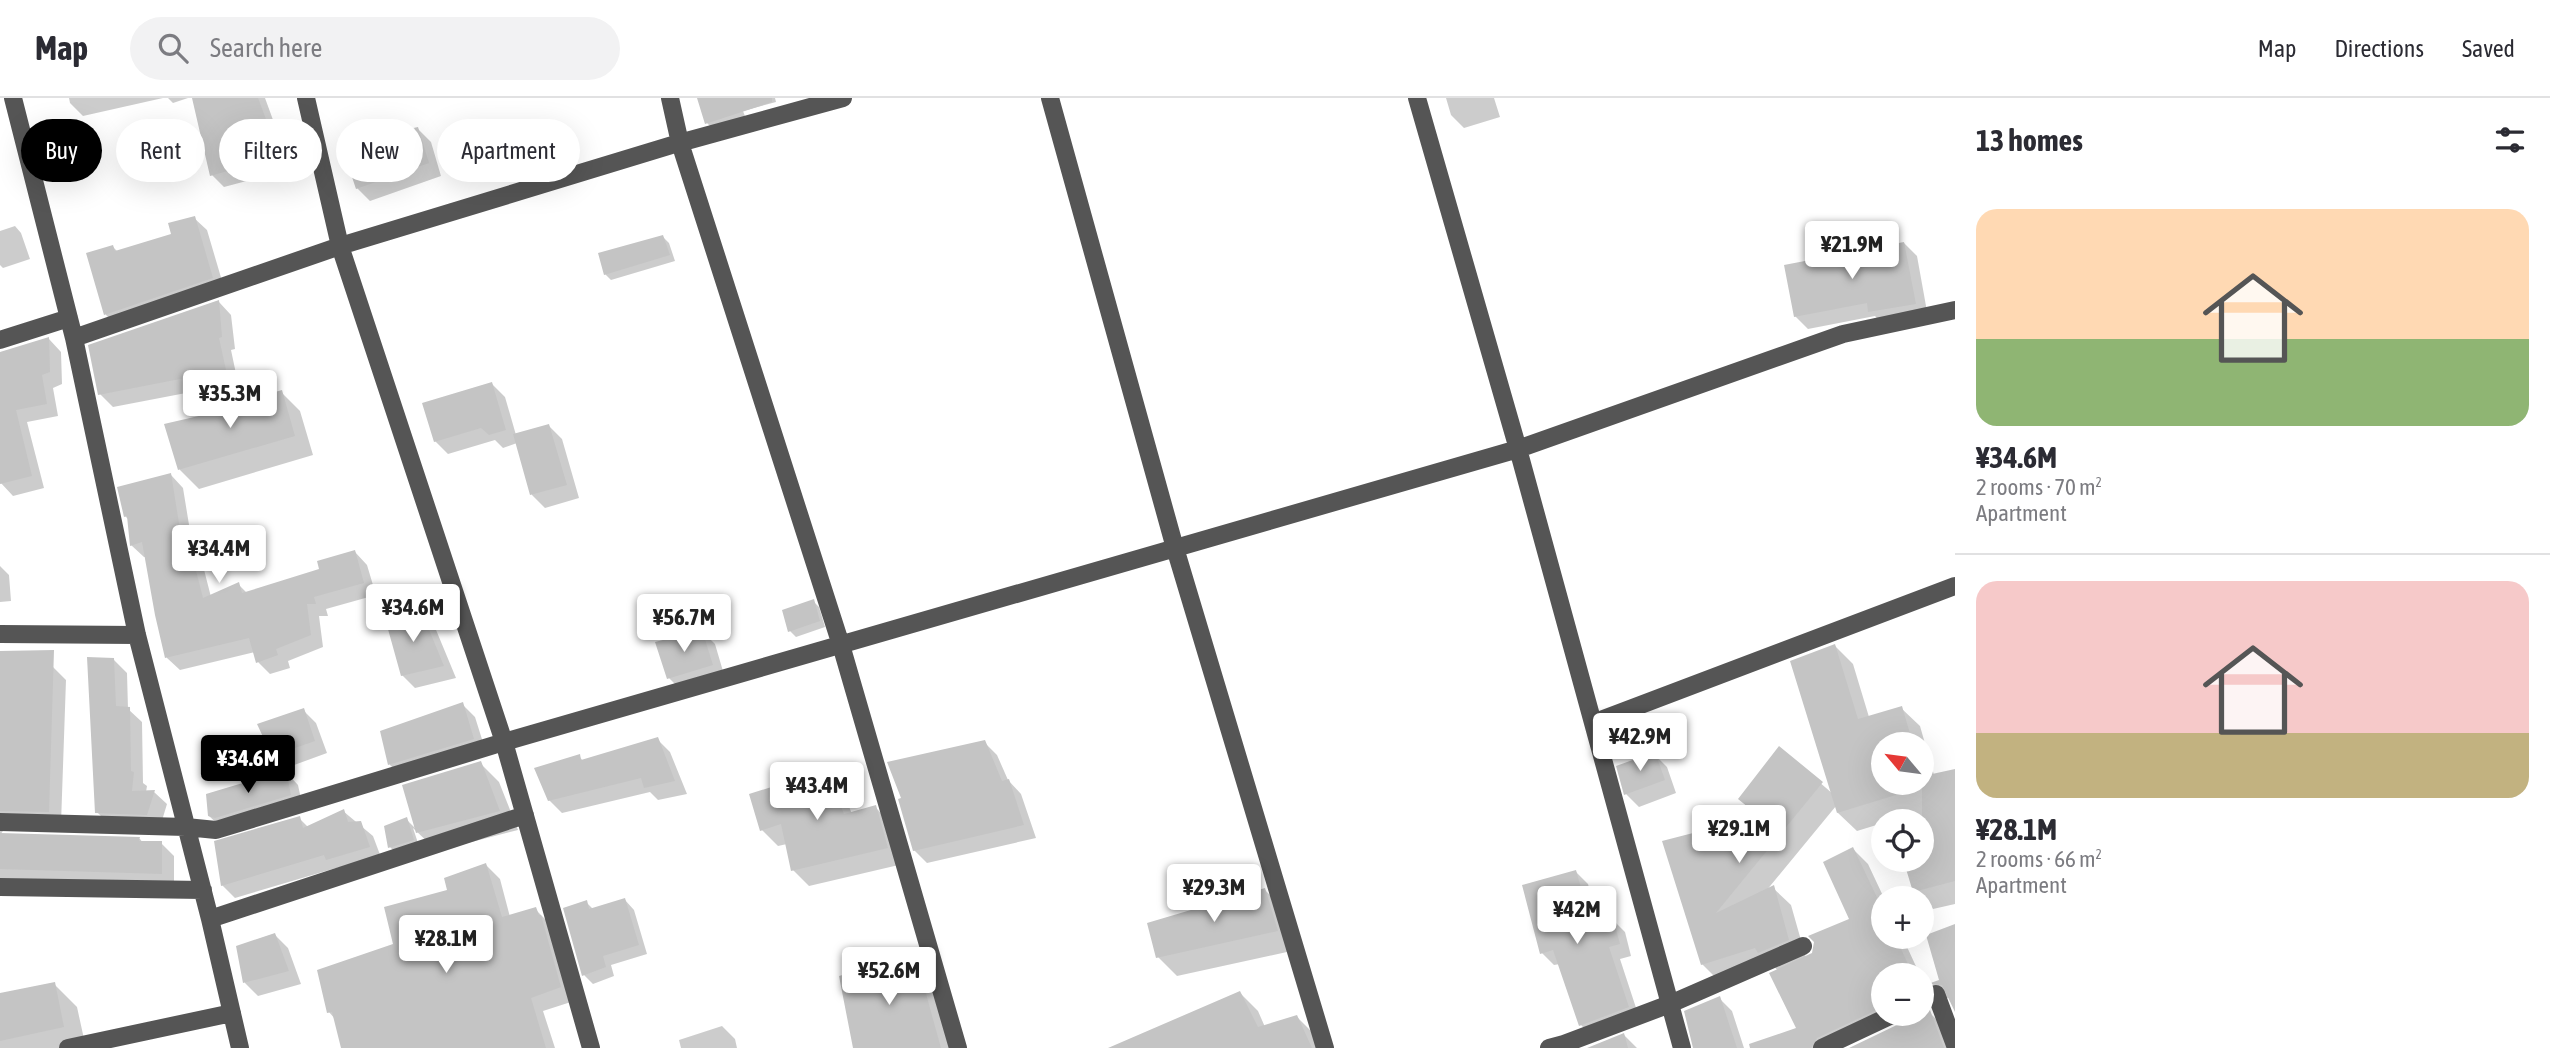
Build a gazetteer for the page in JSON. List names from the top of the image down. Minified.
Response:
{"north":"top left","page":{"header":"Map","search":"Search here","nav":["Map","Directions","Saved"],"heading":"13 homes","chip":["Buy","Rent","Filters","New","Apartment"],"list":[{"name":"¥34.6M","note":"2 rooms · 70 m² · Apartment"},{"name":"¥28.1M","note":"2 rooms · 66 m² · Apartment"}],"price":["¥21.9M","¥35.3M","¥34.4M","¥34.6M","¥56.7M","¥42.9M","¥34.6M","¥43.4M","¥29.1M","¥29.3M","¥42M","¥28.1M","¥52.6M"],"map_buttons":["+","−"]}}
